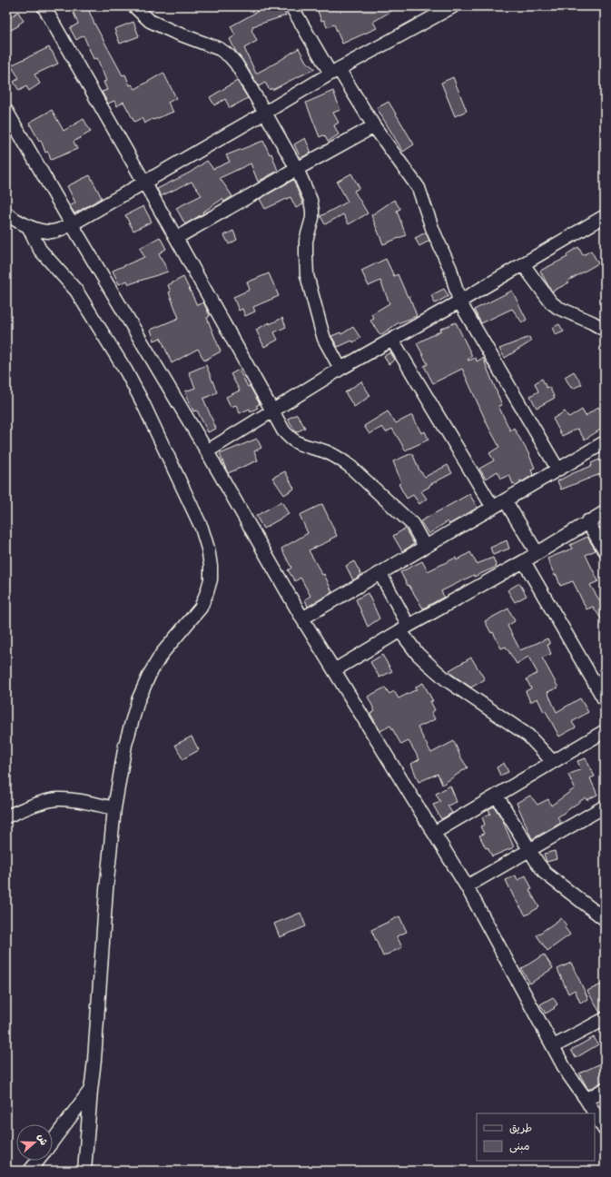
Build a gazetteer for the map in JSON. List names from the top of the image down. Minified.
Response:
{"legend":["طريق","مبنى"],"north":"right"}
